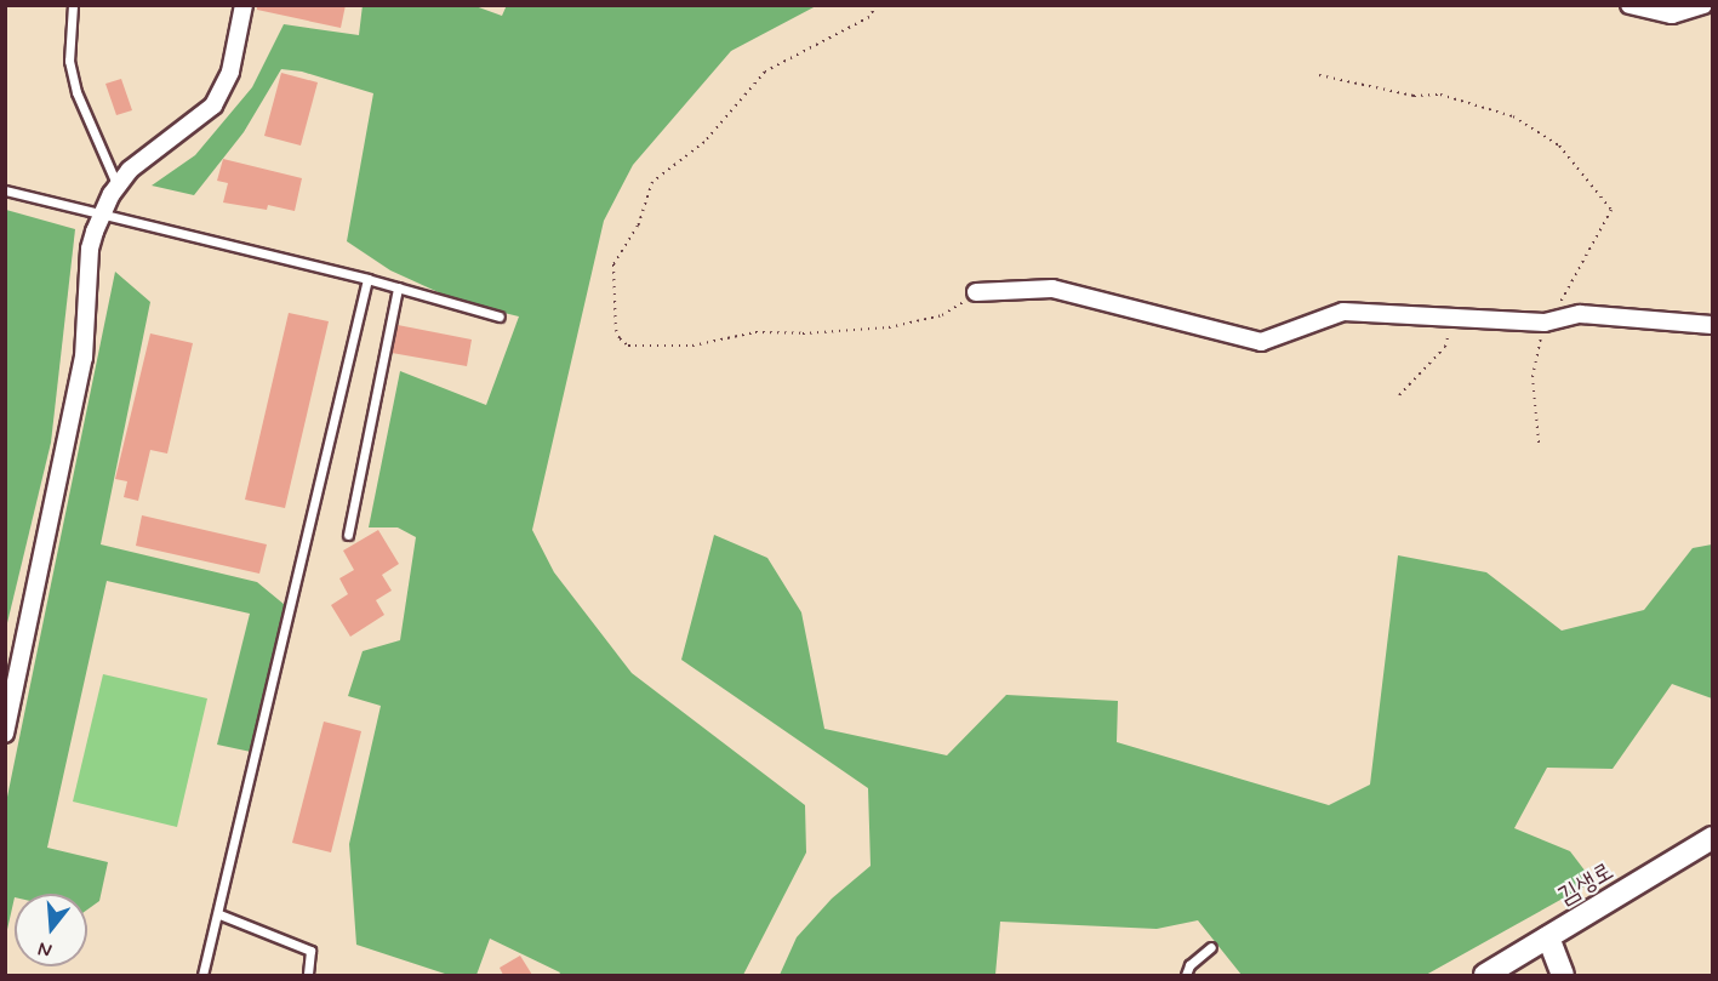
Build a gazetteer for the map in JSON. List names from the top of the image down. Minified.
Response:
{"streets":{"street":["김생로"]},"north":"bottom"}
